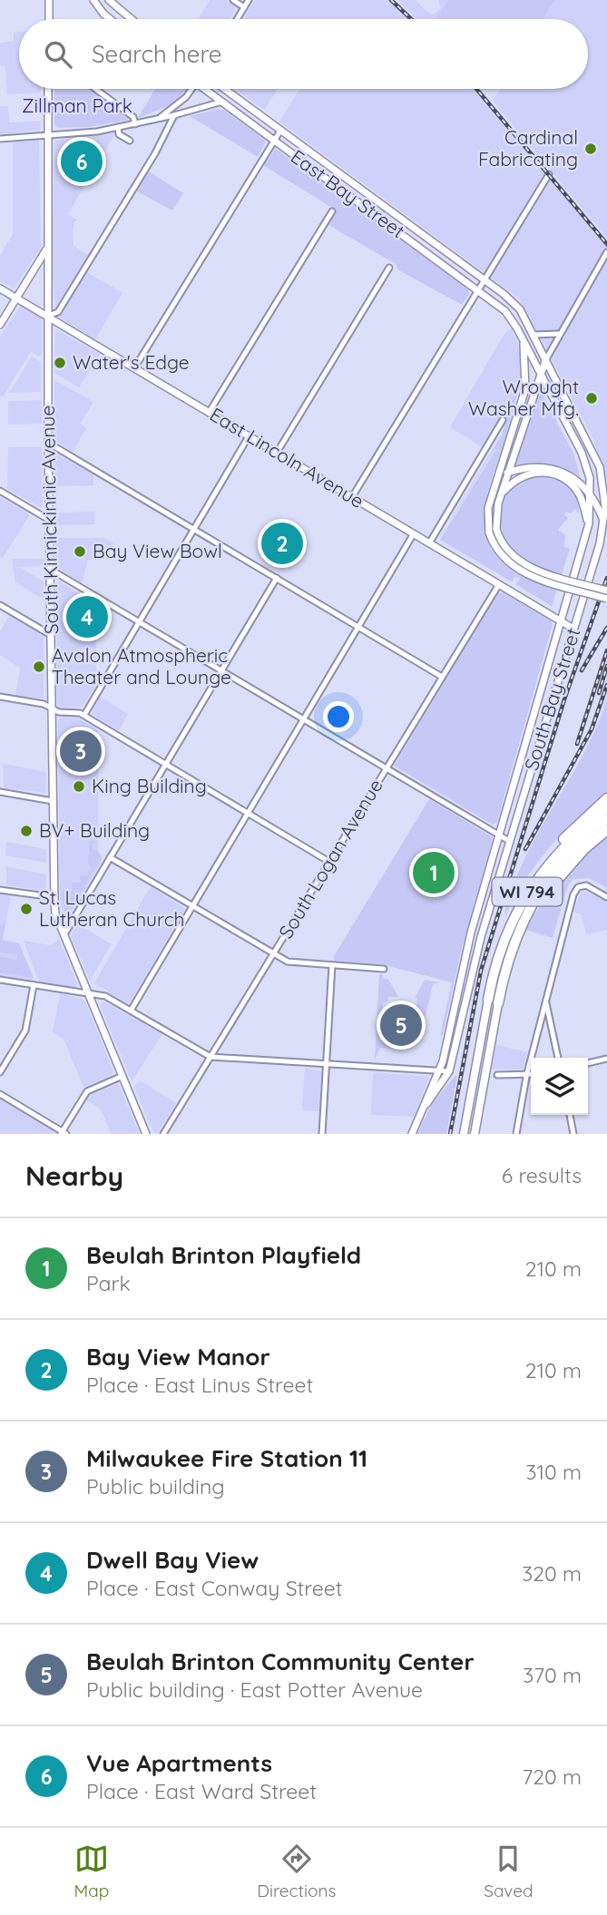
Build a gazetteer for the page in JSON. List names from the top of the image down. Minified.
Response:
{"streets":{"highway":["WI 794"],"main road":["East Bay Street","East Lincoln Avenue","South Kinnickinnic Avenue","South Bay Street"],"street":["South Logan Avenue"]},"crossings":[["East Bay Street","South Bay Street"],["East Lincoln Avenue","South Kinnickinnic Avenue"],["East Lincoln Avenue","South Bay Street"],["East Lincoln Avenue","South Logan Avenue"]],"parks":["Zillman Park"],"places":["Cardinal Fabricating","Water's Edge","Wrought Washer Mfg.","Bay View Bowl","Avalon Atmospheric Theater and Lounge","King Building","BV+ Building","St. Lucas Lutheran Church"],"page":{"search":"Search here","pins":["6","2","4","3","1","5"],"heading":["Nearby","6 results"],"list":[{"mark":"1","name":"Beulah Brinton Playfield","note":"Park","value":"210 m"},{"mark":"2","name":"Bay View Manor","note":"Place · East Linus Street","value":"210 m"},{"mark":"3","name":"Milwaukee Fire Station 11","note":"Public building","value":"310 m"},{"mark":"4","name":"Dwell Bay View","note":"Place · East Conway Street","value":"320 m"},{"mark":"5","name":"Beulah Brinton Community Center","note":"Public building · East Potter Avenue","value":"370 m"},{"mark":"6","name":"Vue Apartments","note":"Place · East Ward Street","value":"720 m"}],"nav":["Map","Directions","Saved"]}}
